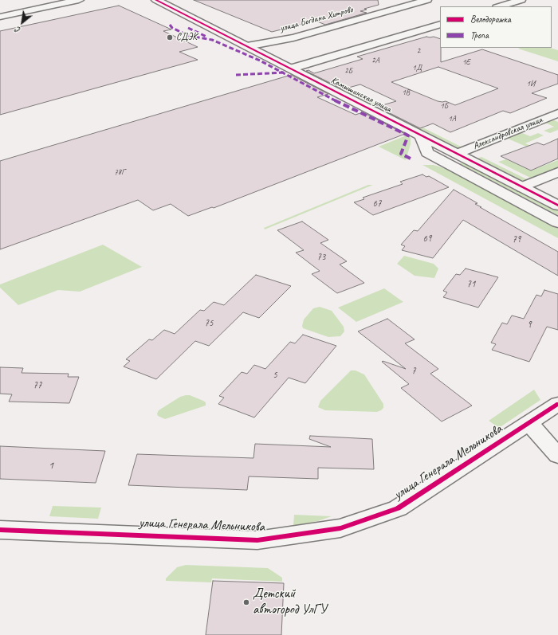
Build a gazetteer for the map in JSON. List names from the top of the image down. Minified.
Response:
{"streets":{"street":["улица Богдана Хитрово","Камышинская улица","Александровская улица","улица Генерала Мельникова"]},"crossings":[["улица Богдана Хитрово","Камышинская улица"],["Камышинская улица","Александровская улица"]],"places":["СДЭК","Детский автогород УлГУ"],"house_numbers":["2","2А","1Е","1Д","2Б","1И","1В","1Б","1А","78Г","67","69","79","73","71","75","9","7","5","77","1"],"legend":["Велодорожка","Тропа"],"north":"bottom left"}
